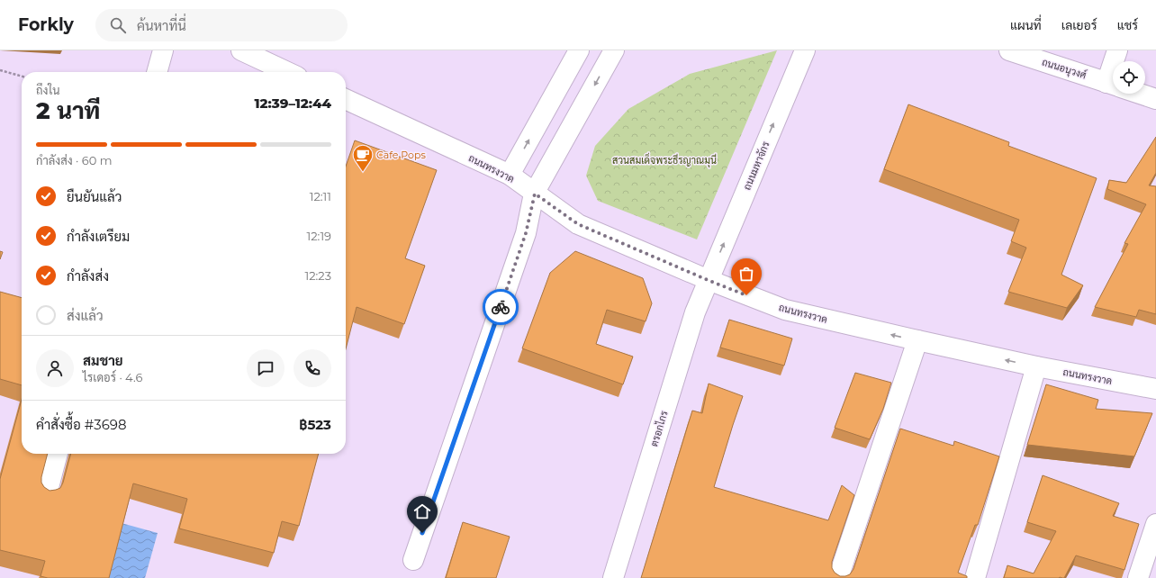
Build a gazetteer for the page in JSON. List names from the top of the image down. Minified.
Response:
{"streets":{"street":["ถนนอนุวงศ์","ถนนมหาจักร","ถนนทรงวาด","ตรอกไกร"]},"crossings":[["ถนนมหาจักร","ถนนทรงวาด"],["ถนนมหาจักร","ตรอกไกร"],["ถนนทรงวาด","ตรอกไกร"]],"one_way":["ถนนมหาจักร","ถนนทรงวาด"],"parks":["สวนสมเด็จพระธีรญาณมุนี"],"places":{"cafe":["Cafe Pops"]},"page":{"header":"Forkly","search":"ค้นหาที่นี่","nav":["แผนที่","เลเยอร์","แชร์"],"heading":["2 นาที","ถึงใน","12:39–12:44"],"panel":["สมชาย","ไรเดอร์ · 4.6","คำสั่งซื้อ #3698","฿523"],"bar":"กำลังส่ง · 60 m","list":[["ยืนยันแล้ว","12:11"],["กำลังเตรียม","12:19"],["กำลังส่ง","12:23"],"ส่งแล้ว"]}}
